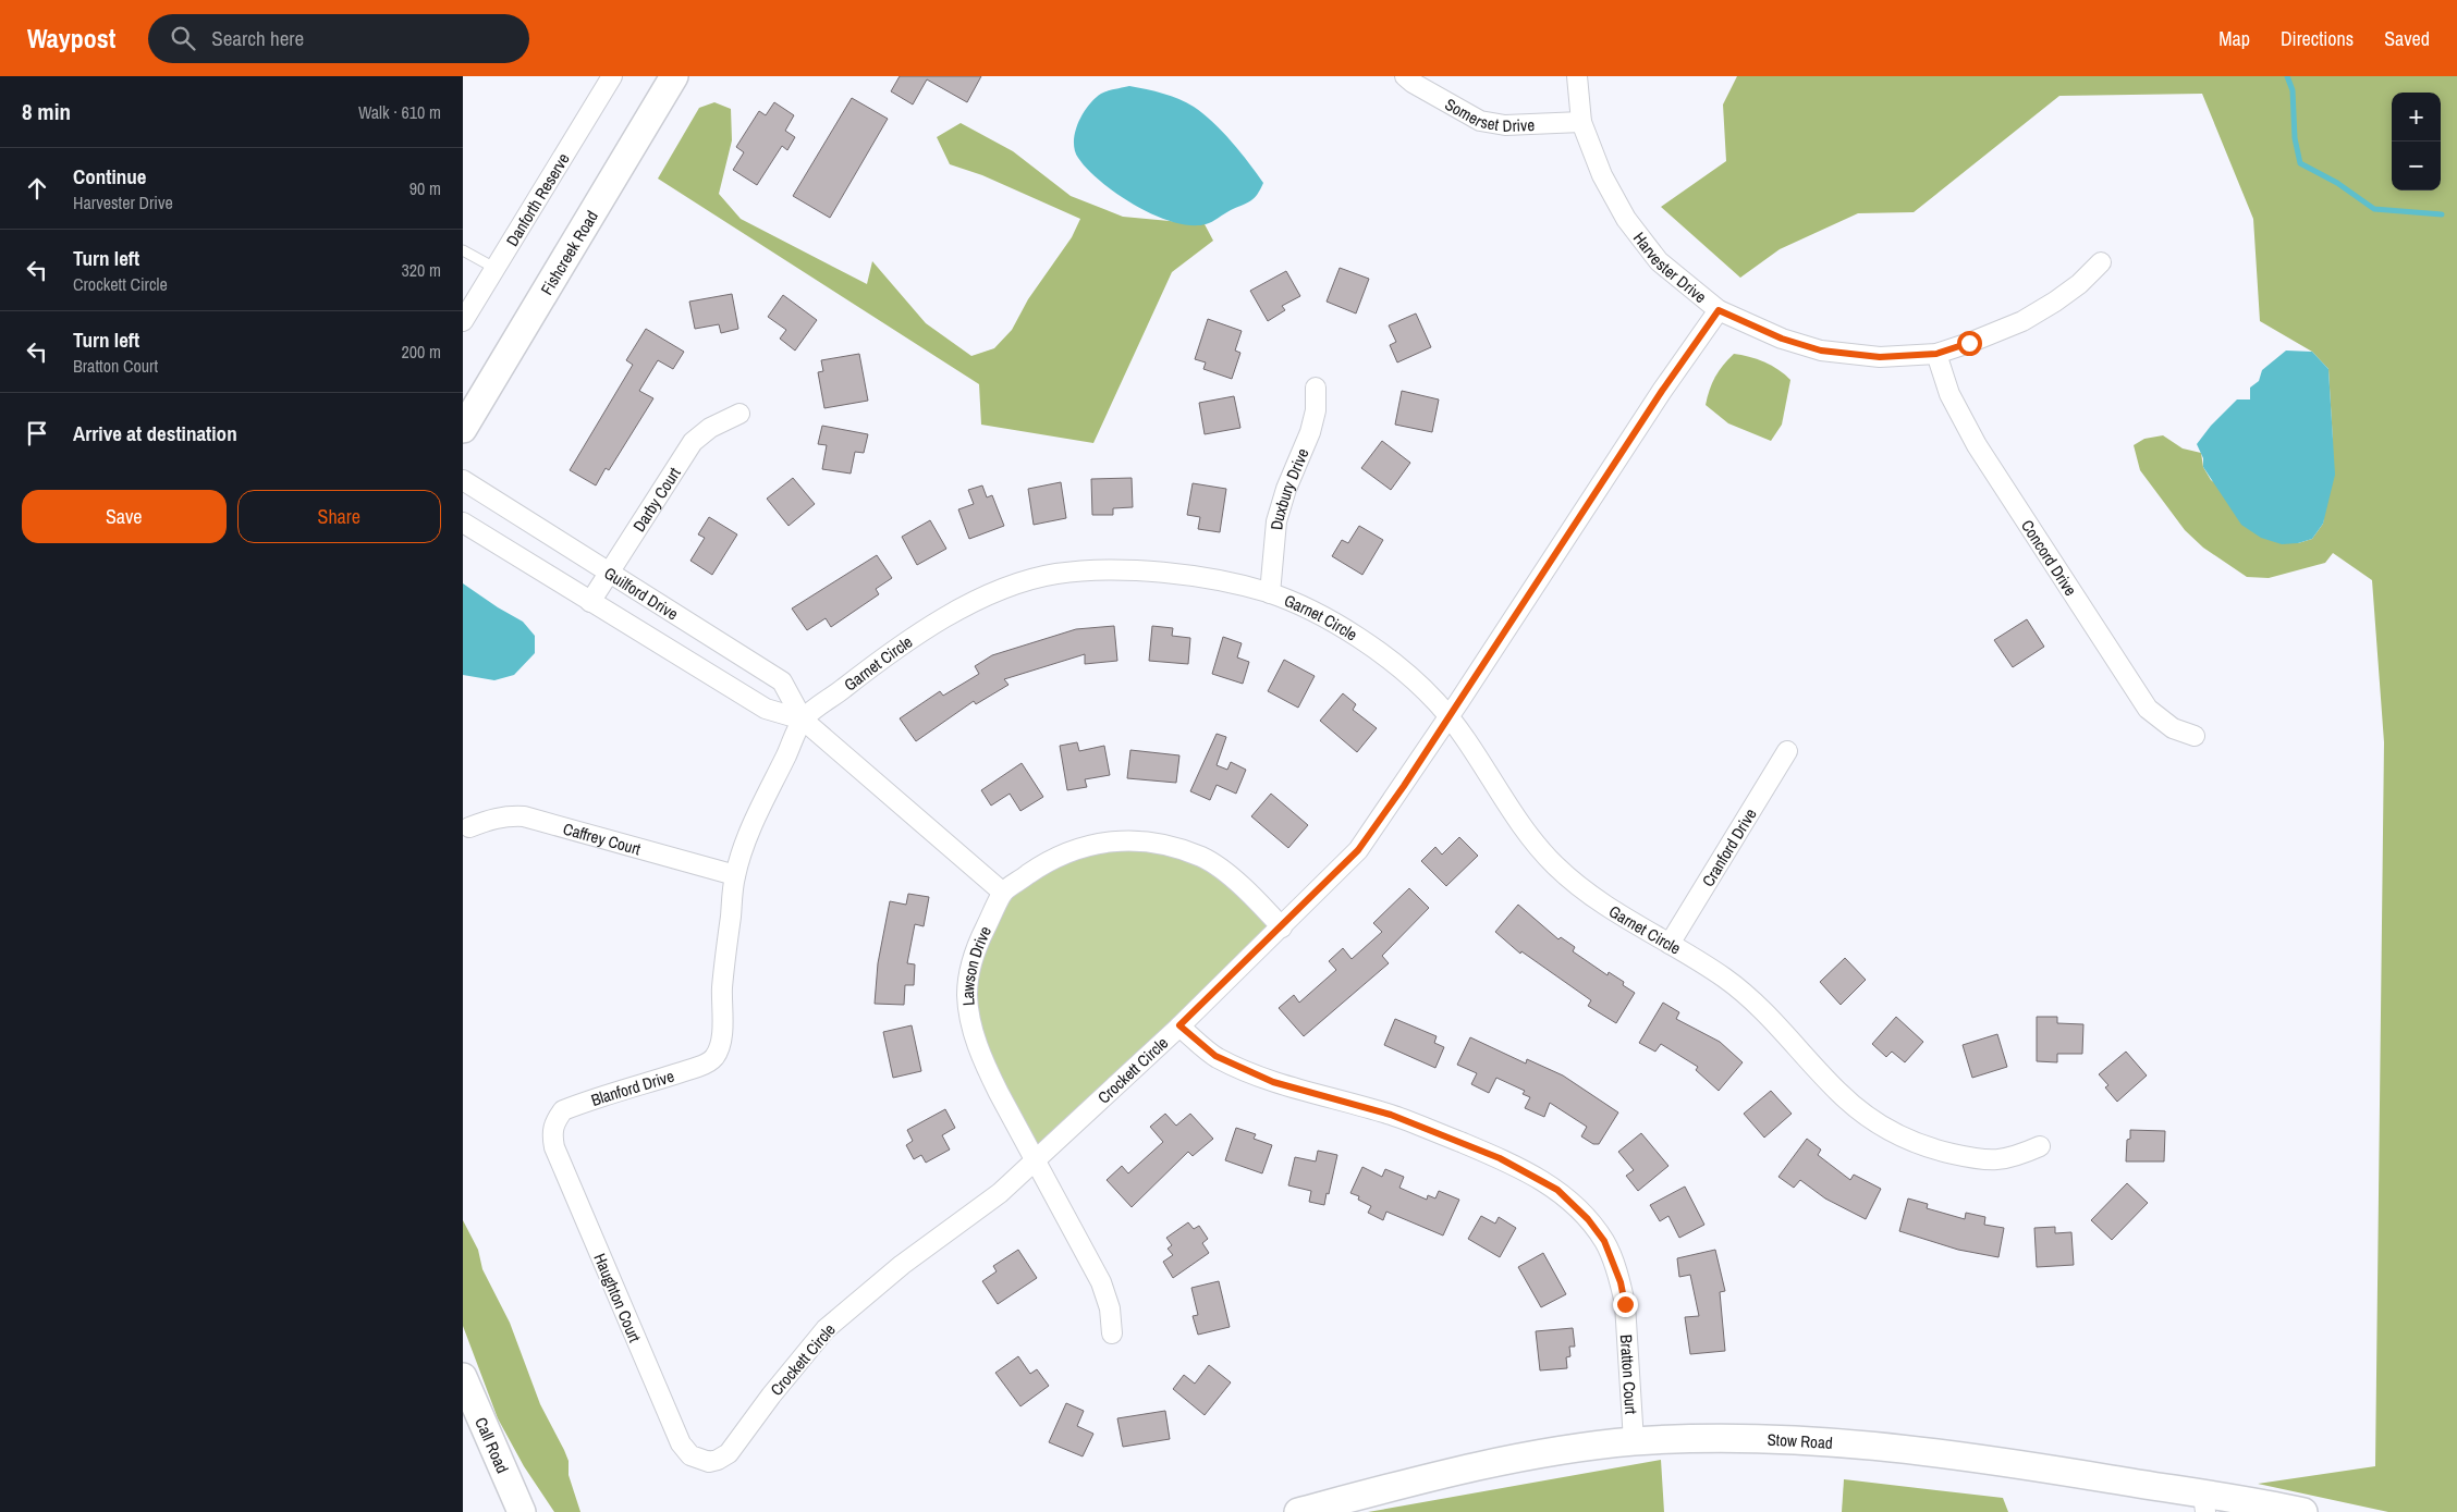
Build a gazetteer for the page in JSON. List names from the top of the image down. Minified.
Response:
{"streets":{"street":["Somerset Drive","Danforth Reserve","Fishcreek Road","Harvester Drive","Duxbury Drive","Darby Court","Concord Drive","Guilford Drive","Garnet Circle","Caffrey Court","Cranford Drive","Lawson Drive","Crockett Circle","Blanford Drive","Haughton Court","Bratton Court","Stow Road","Call Road"]},"crossings":[["Somerset Drive","Harvester Drive"],["Harvester Drive","Concord Drive"],["Harvester Drive","Crockett Circle"],["Duxbury Drive","Garnet Circle"],["Darby Court","Guilford Drive"],["Guilford Drive","Garnet Circle"],["Guilford Drive","Lawson Drive"],["Garnet Circle","Caffrey Court"],["Garnet Circle","Cranford Drive"],["Garnet Circle","Crockett Circle"],["Garnet Circle","Blanford Drive"],["Lawson Drive","Crockett Circle"],["Crockett Circle","Haughton Court"],["Crockett Circle","Bratton Court"],["Blanford Drive","Haughton Court"],["Bratton Court","Stow Road"]],"page":{"header":"Waypost","search":"Search here","nav":["Map","Directions","Saved"],"heading":["8 min","Walk · 610 m"],"map_buttons":["+","−"],"list":[["Continue","Harvester Drive","90 m"],["Turn left","Crockett Circle","320 m"],["Turn left","Bratton Court","200 m"],"Arrive at destination"],"buttons":["Save","Share"]}}
